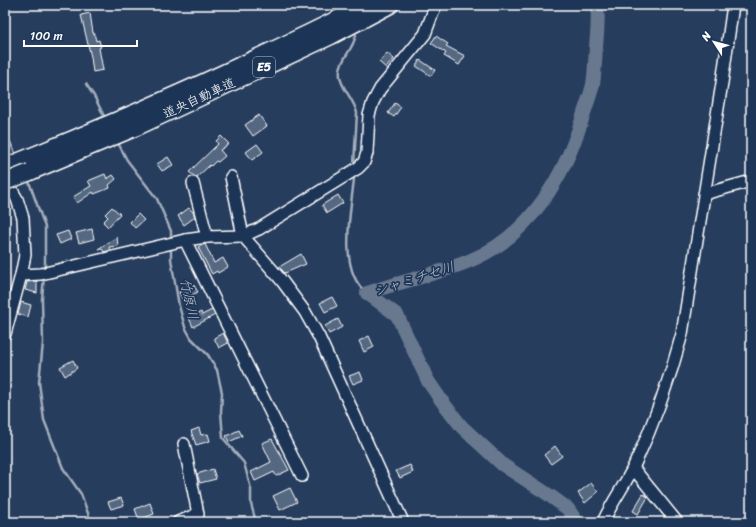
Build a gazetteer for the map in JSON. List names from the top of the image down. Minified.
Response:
{"streets":{"highway":["E5","道央自動車道"]},"water":["シャミチセ川","竹原川"],"scale_bar":"100 m","north":"top left"}
